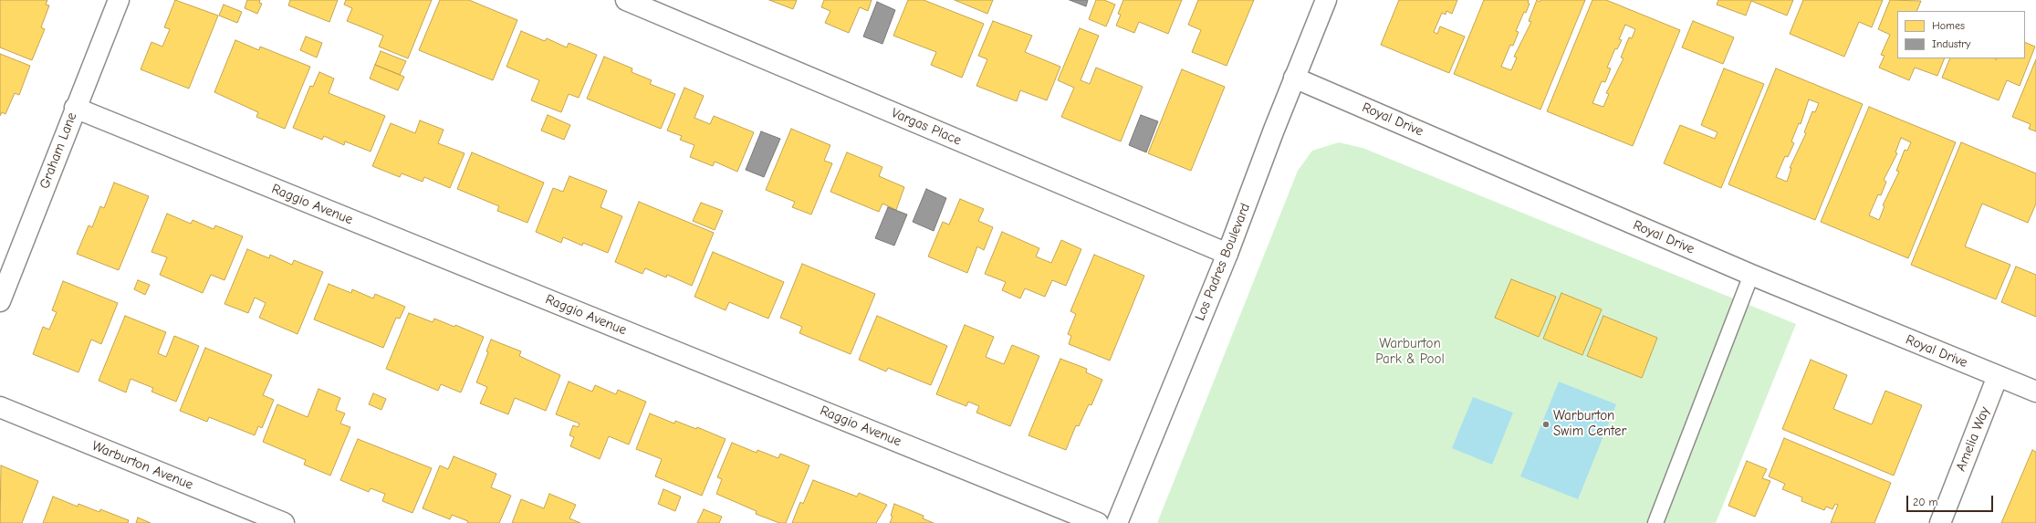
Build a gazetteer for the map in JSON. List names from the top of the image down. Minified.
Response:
{"streets":{"street":["Royal Drive","Vargas Place","Graham Lane","Raggio Avenue","Los Padres Boulevard","Amelia Way","Warburton Avenue"]},"crossings":[["Royal Drive","Los Padres Boulevard"],["Royal Drive","Amelia Way"],["Vargas Place","Los Padres Boulevard"],["Graham Lane","Raggio Avenue"]],"parks":["Warburton Park & Pool"],"places":["Warburton Swim Center"],"legend":["Homes","Industry"],"scale_bar":"20 m"}
